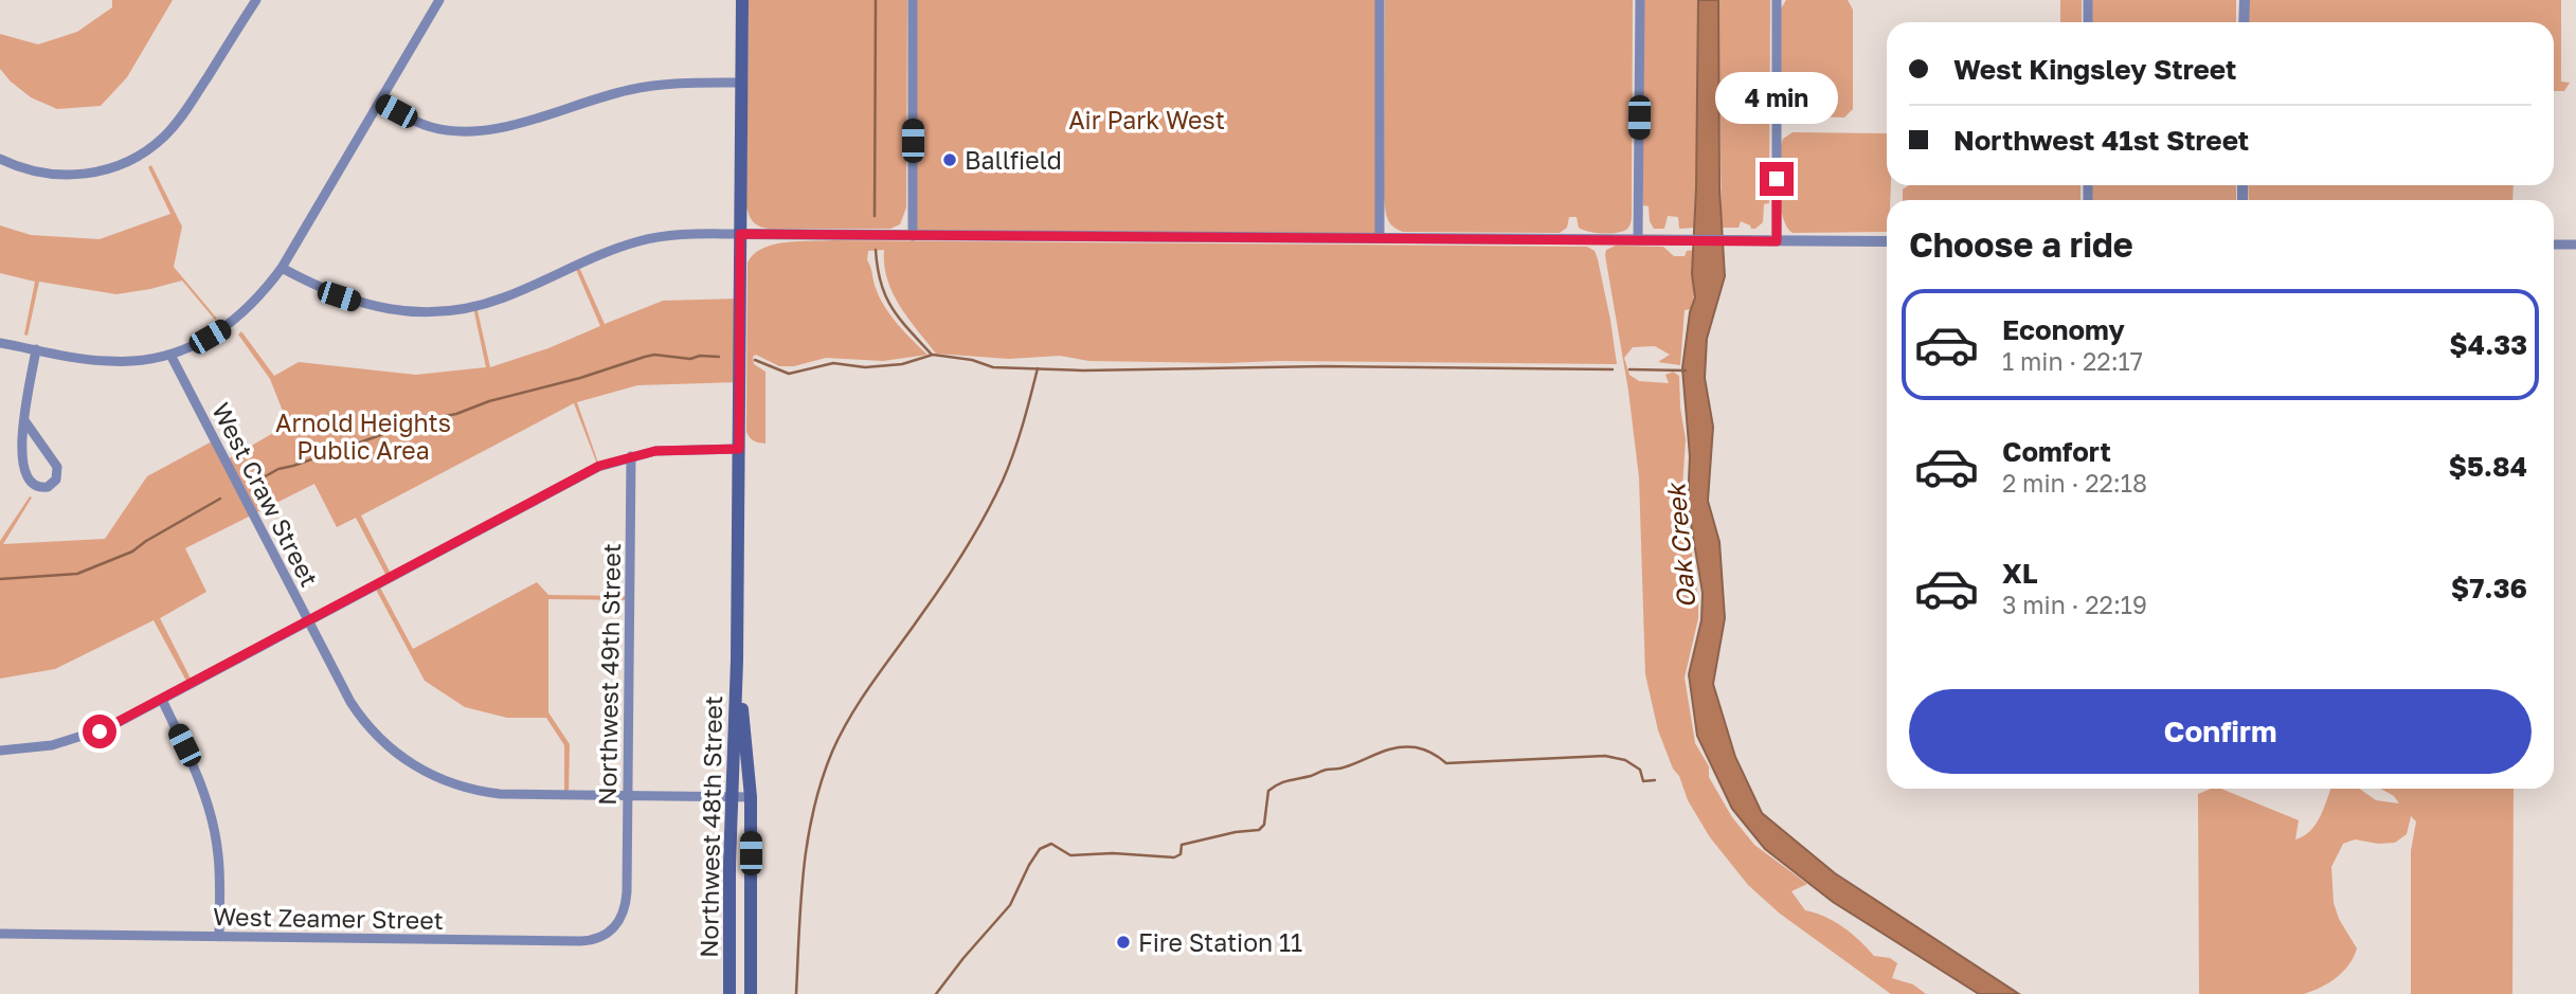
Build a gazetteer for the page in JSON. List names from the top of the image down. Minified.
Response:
{"streets":{"main road":["Northwest 48th Street"],"street":["West Craw Street","Northwest 49th Street","West Zeamer Street"]},"crossings":[["West Craw Street","Northwest 49th Street"],["West Craw Street","Northwest 48th Street"],["Northwest 49th Street","West Zeamer Street"]],"water":["Oak Creek"],"parks":["Air Park West","Arnold Heights Public Area"],"places":["Ballfield","Fire Station 11"],"page":{"banner":["West Kingsley Street","Northwest 41st Street"],"bubble":"4 min","heading":"Choose a ride","list":[{"name":"Economy","note":"1 min · 22:17","value":"$4.33"},{"name":"Comfort","note":"2 min · 22:18","value":"$5.84"},{"name":"XL","note":"3 min · 22:19","value":"$7.36"}],"buttons":"Confirm"}}
